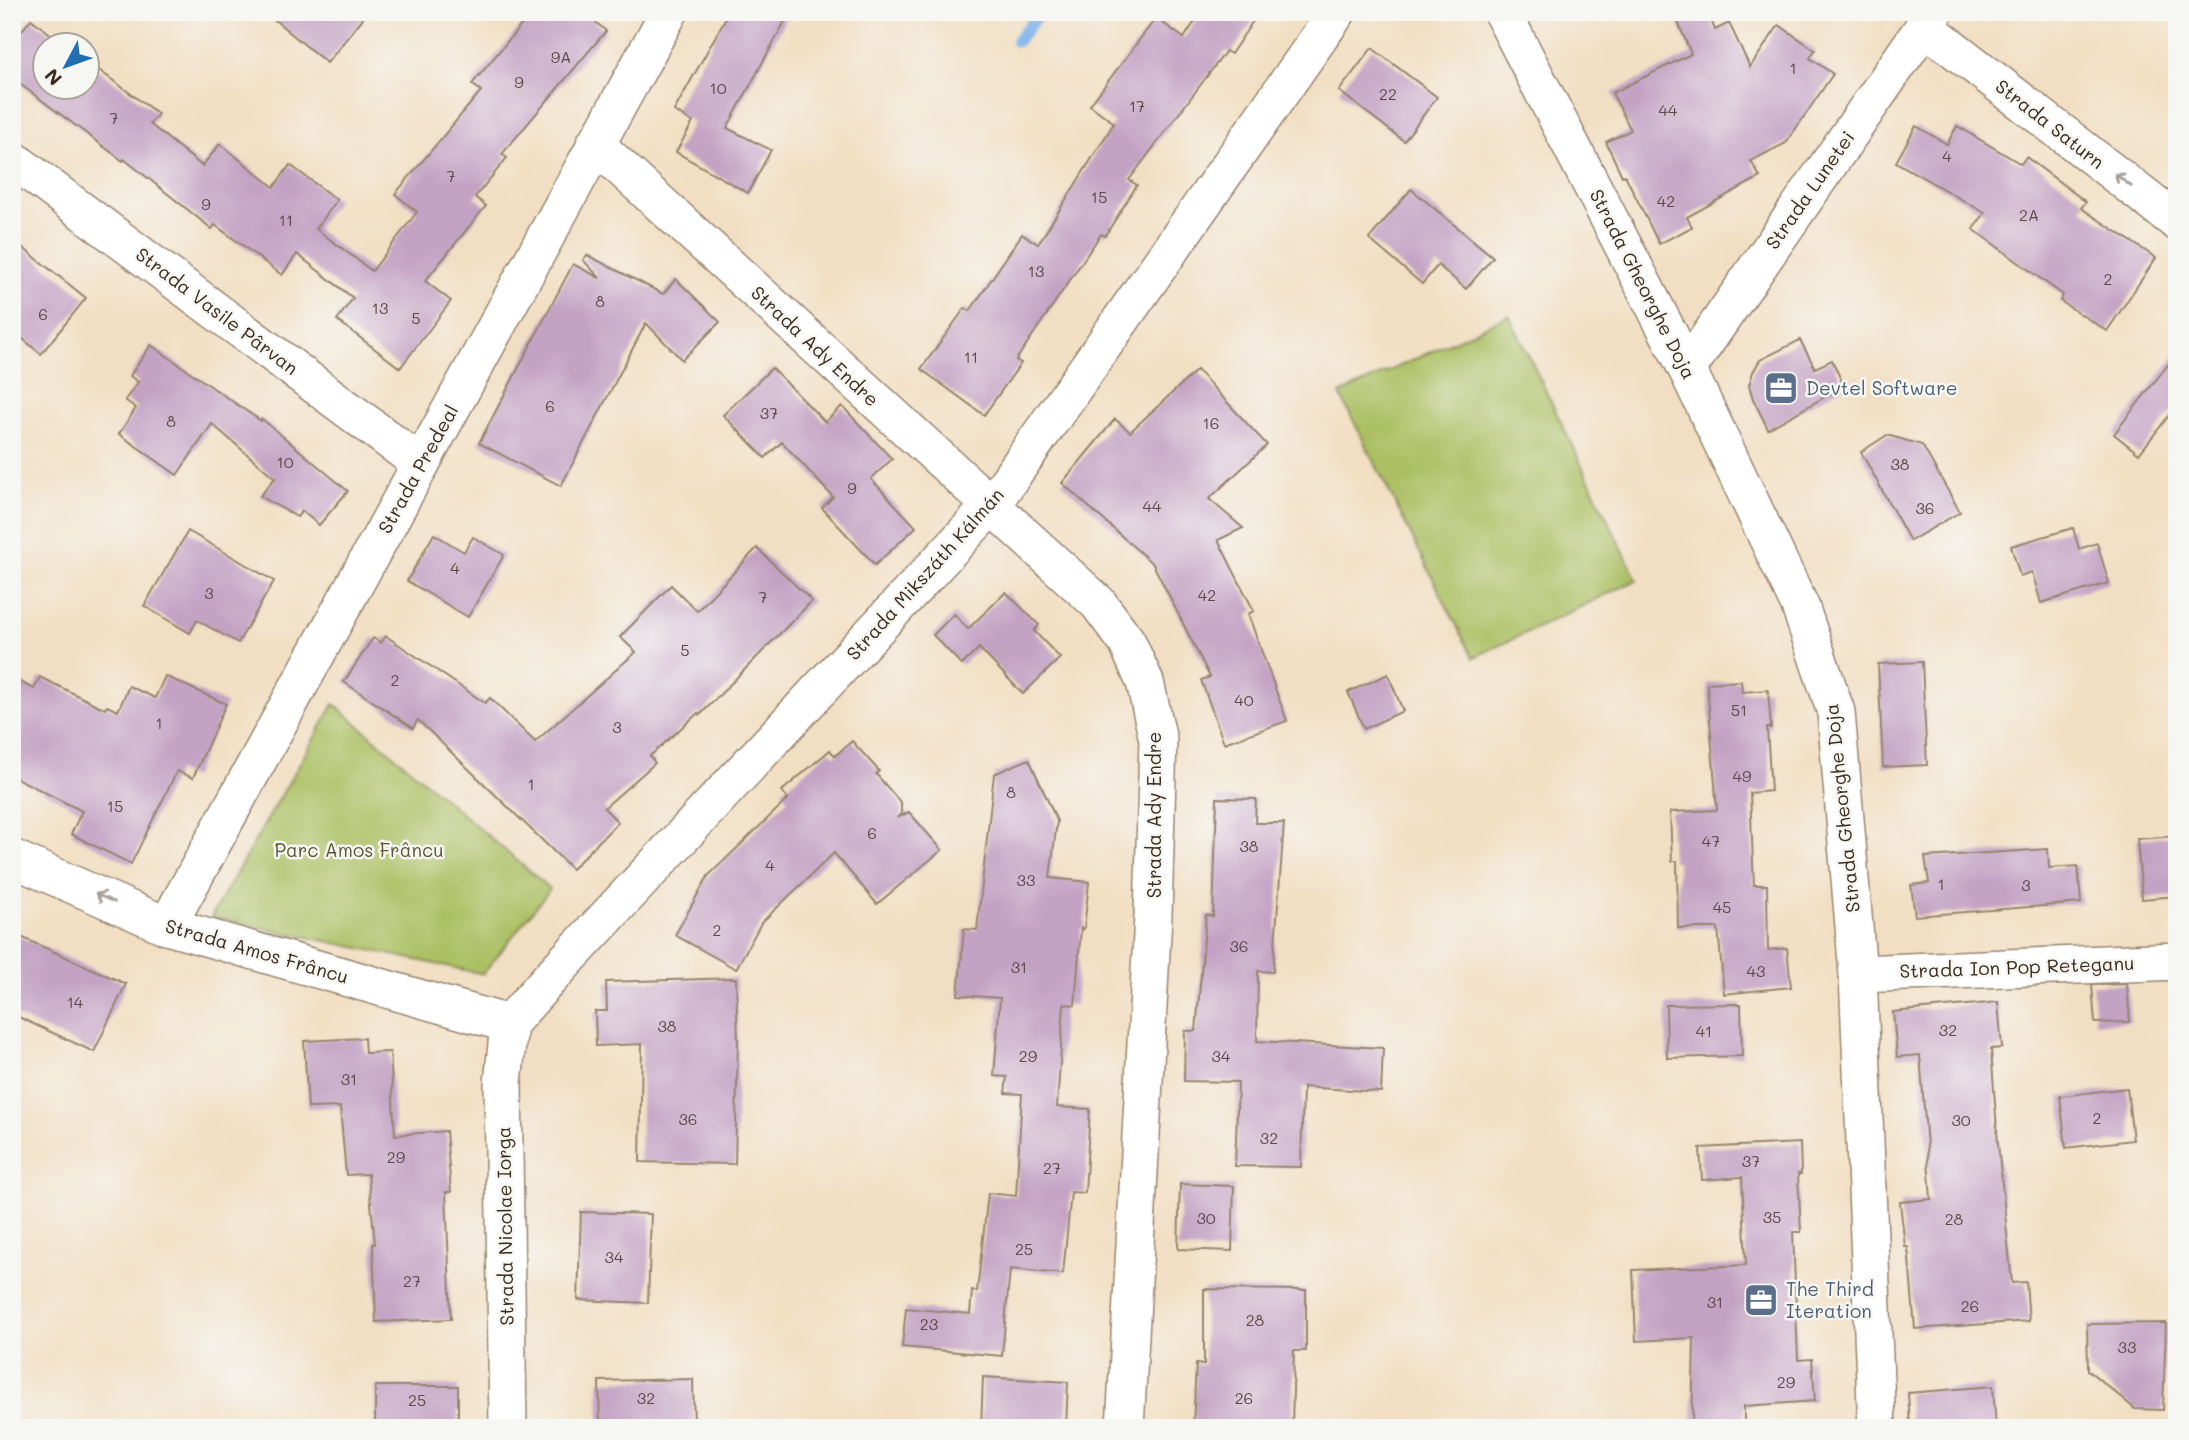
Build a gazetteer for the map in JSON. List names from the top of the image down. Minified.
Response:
{"streets":{"street":["Strada Saturn","Strada Lunetei","Strada Gheorghe Doja","Strada Vasile Pârvan","Strada Ady Endre","Strada Predeal","Strada Mikszáth Kálmán","Strada Amos Frâncu","Strada Ion Pop Reteganu","Strada Nicolae Iorga"]},"crossings":[["Strada Saturn","Strada Lunetei"],["Strada Lunetei","Strada Gheorghe Doja"],["Strada Gheorghe Doja","Strada Ion Pop Reteganu"],["Strada Vasile Pârvan","Strada Predeal"],["Strada Ady Endre","Strada Predeal"],["Strada Ady Endre","Strada Mikszáth Kálmán"],["Strada Predeal","Strada Amos Frâncu"],["Strada Mikszáth Kálmán","Strada Amos Frâncu"],["Strada Mikszáth Kálmán","Strada Nicolae Iorga"],["Strada Amos Frâncu","Strada Nicolae Iorga"]],"one_way":["Strada Saturn"],"parks":["Parc Amos Frâncu"],"places":{"office":["Devtel Software","The Third Iteration"]},"house_numbers":["9A","1","9","10","22","17","44","7","4","7","15","42","9","2A","11","13","2","8","13","6","5","11","6","37","8","16","10","38","9","44","36","4","3","42","7","5","2","40","51","1","3","49","1","8","15","6","47","38","4","33","1","3","45","2","36","31","43","14","38","32","41","29","34","31","2","36","30","32","29","37","27","35","30","28","25","34","27","31","26","28","23","33","29","32","26","25"],"north":"bottom left"}
